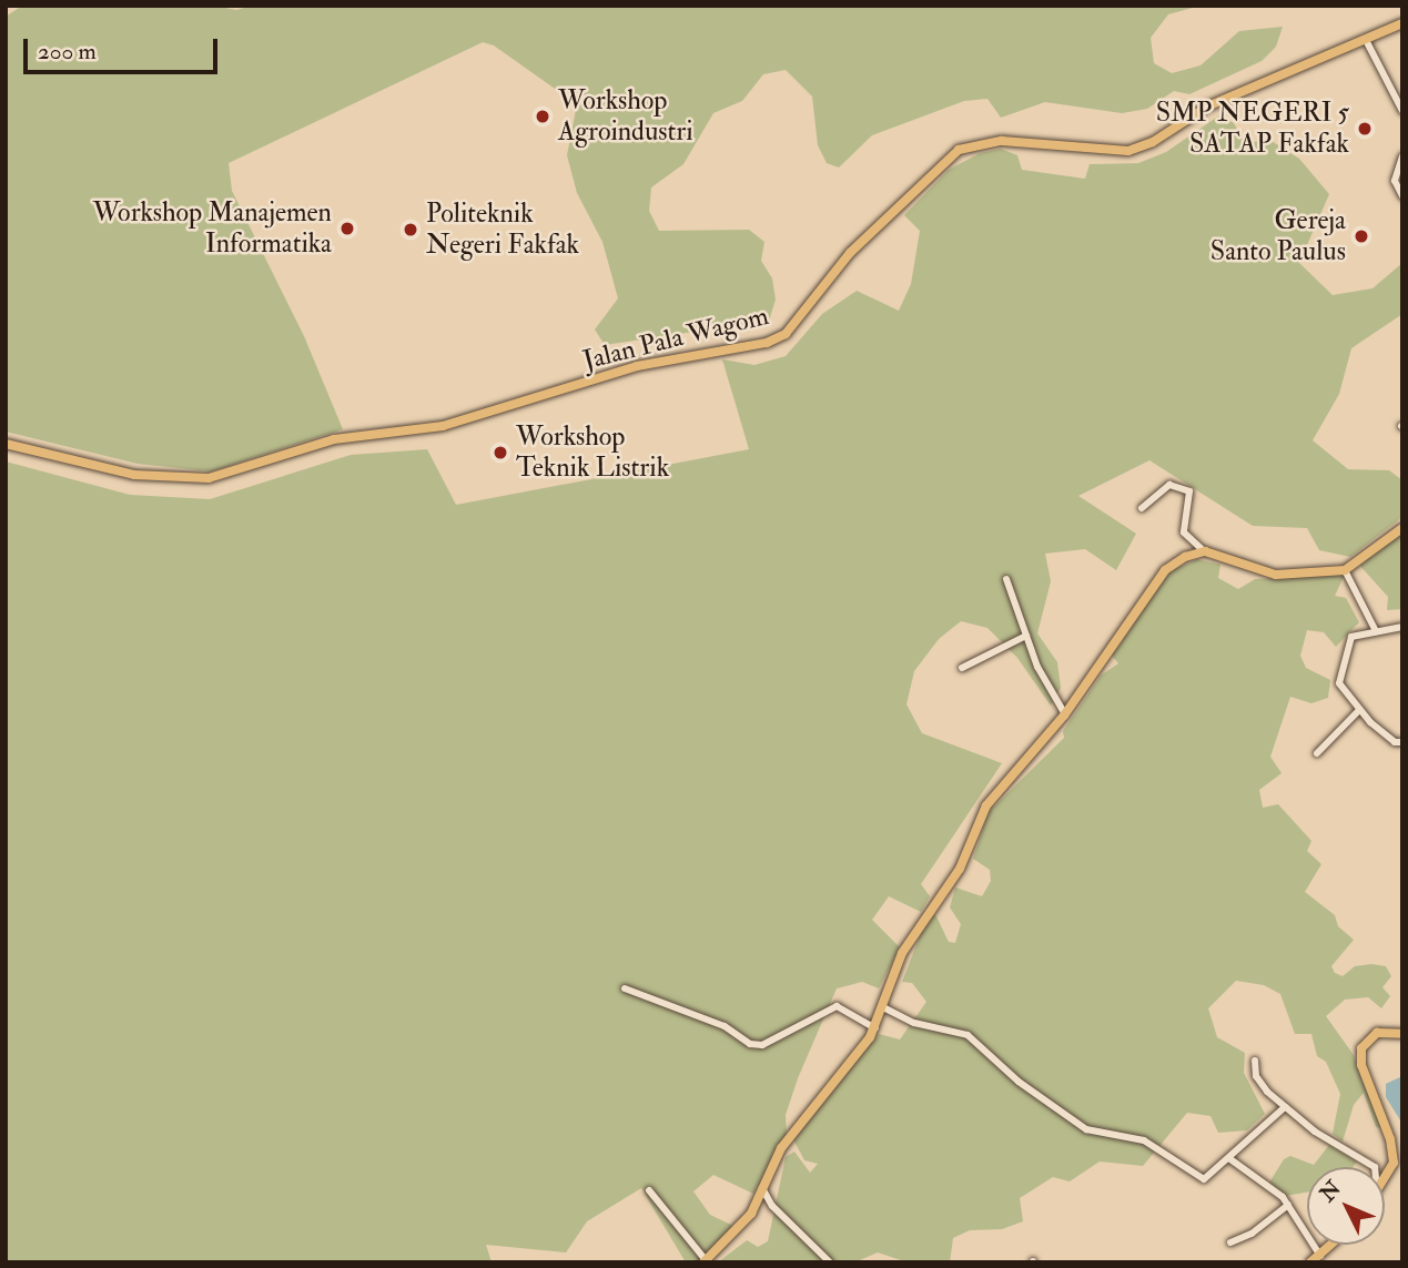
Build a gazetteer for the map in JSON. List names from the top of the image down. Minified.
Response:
{"streets":{"main road":["Jalan Pala Wagom"]},"places":["Workshop Agroindustri","SMP NEGERI 5 SATAP Fakfak","Workshop Manajemen Informatika","Politeknik Negeri Fakfak","Gereja Santo Paulus","Workshop Teknik Listrik"],"scale_bar":"200 m","north":"top left"}
